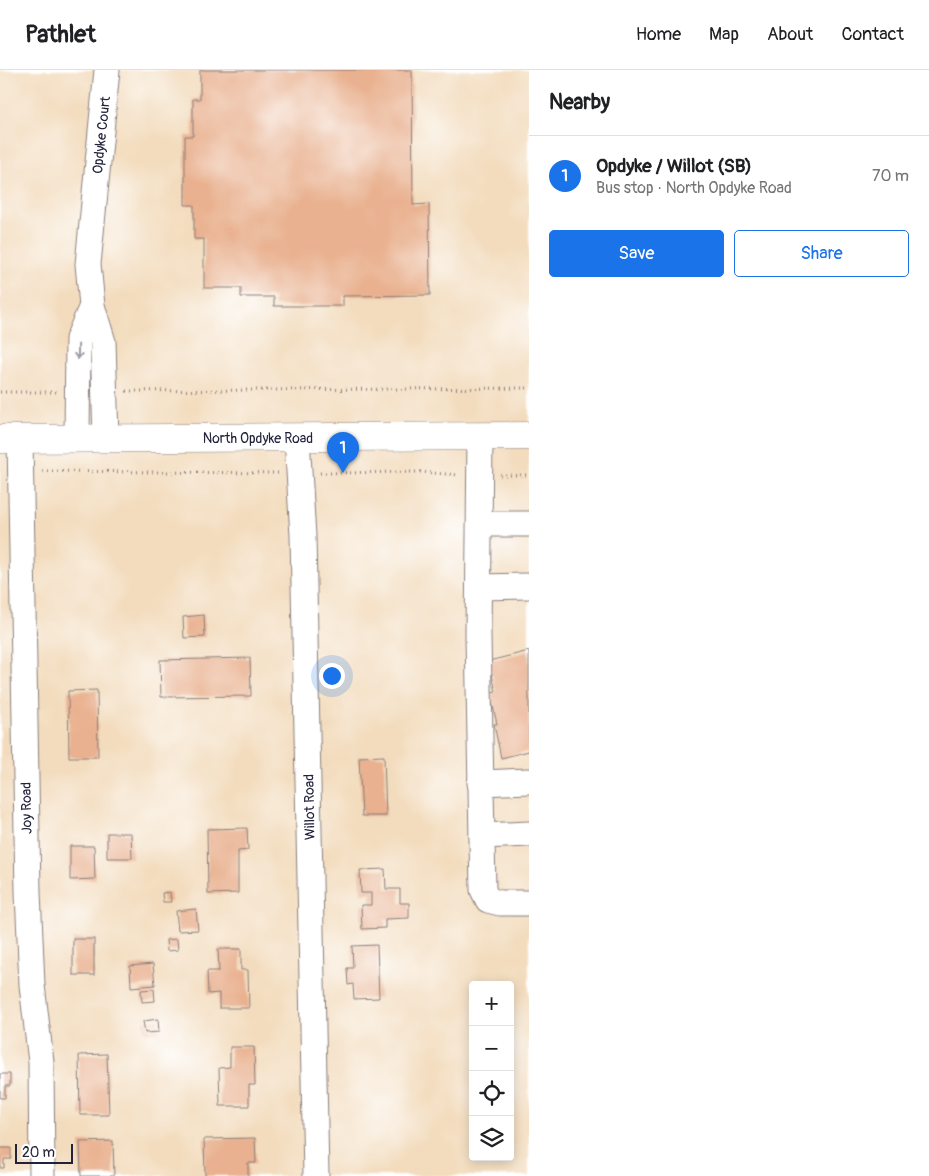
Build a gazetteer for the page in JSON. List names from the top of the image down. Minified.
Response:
{"streets":{"main road":["North Opdyke Road"],"street":["Opdyke Court","Willot Road","Joy Road"]},"crossings":[["North Opdyke Road","Willot Road"],["North Opdyke Road","Joy Road"]],"scale_bar":"20 m","page":{"header":"Pathlet","nav":["Home","Map","About","Contact"],"heading":"Nearby","list":[{"mark":"1","name":"Opdyke / Willot (SB)","note":"Bus stop · North Opdyke Road","value":"70 m"}],"buttons":["Save","Share"],"pins":"1","map_buttons":["+","−"],"scale":"20 m"}}
